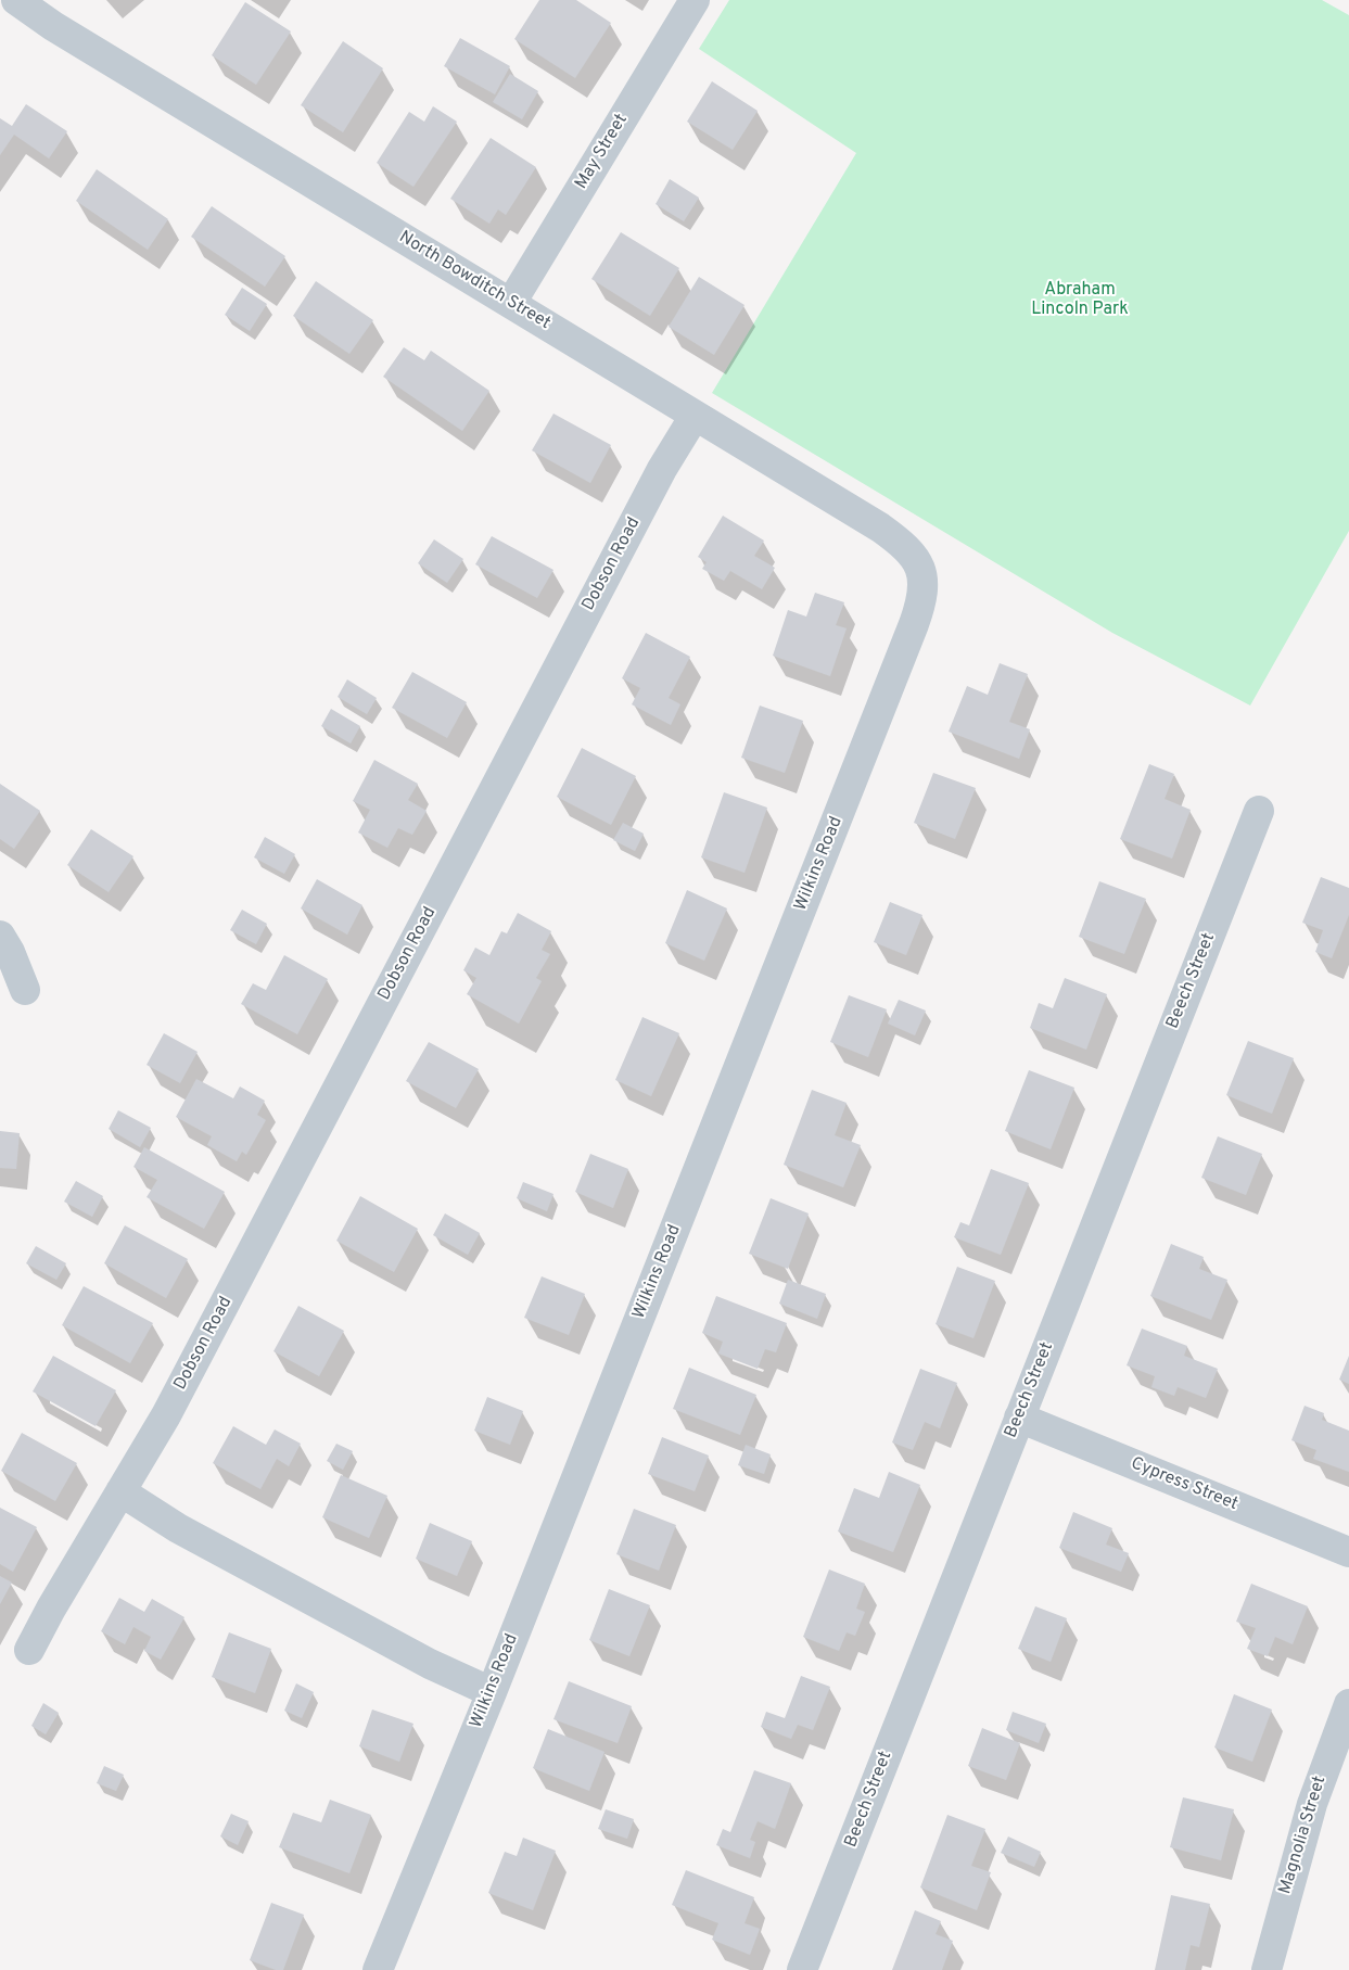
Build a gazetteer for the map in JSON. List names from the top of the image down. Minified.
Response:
{"streets":{"street":["May Street","North Bowditch Street","Dobson Road","Wilkins Road","Beech Street","Cypress Street","Magnolia Street"]},"crossings":[["May Street","North Bowditch Street"],["North Bowditch Street","Dobson Road"],["North Bowditch Street","Wilkins Road"],["Beech Street","Cypress Street"]],"parks":["Abraham Lincoln Park"]}
